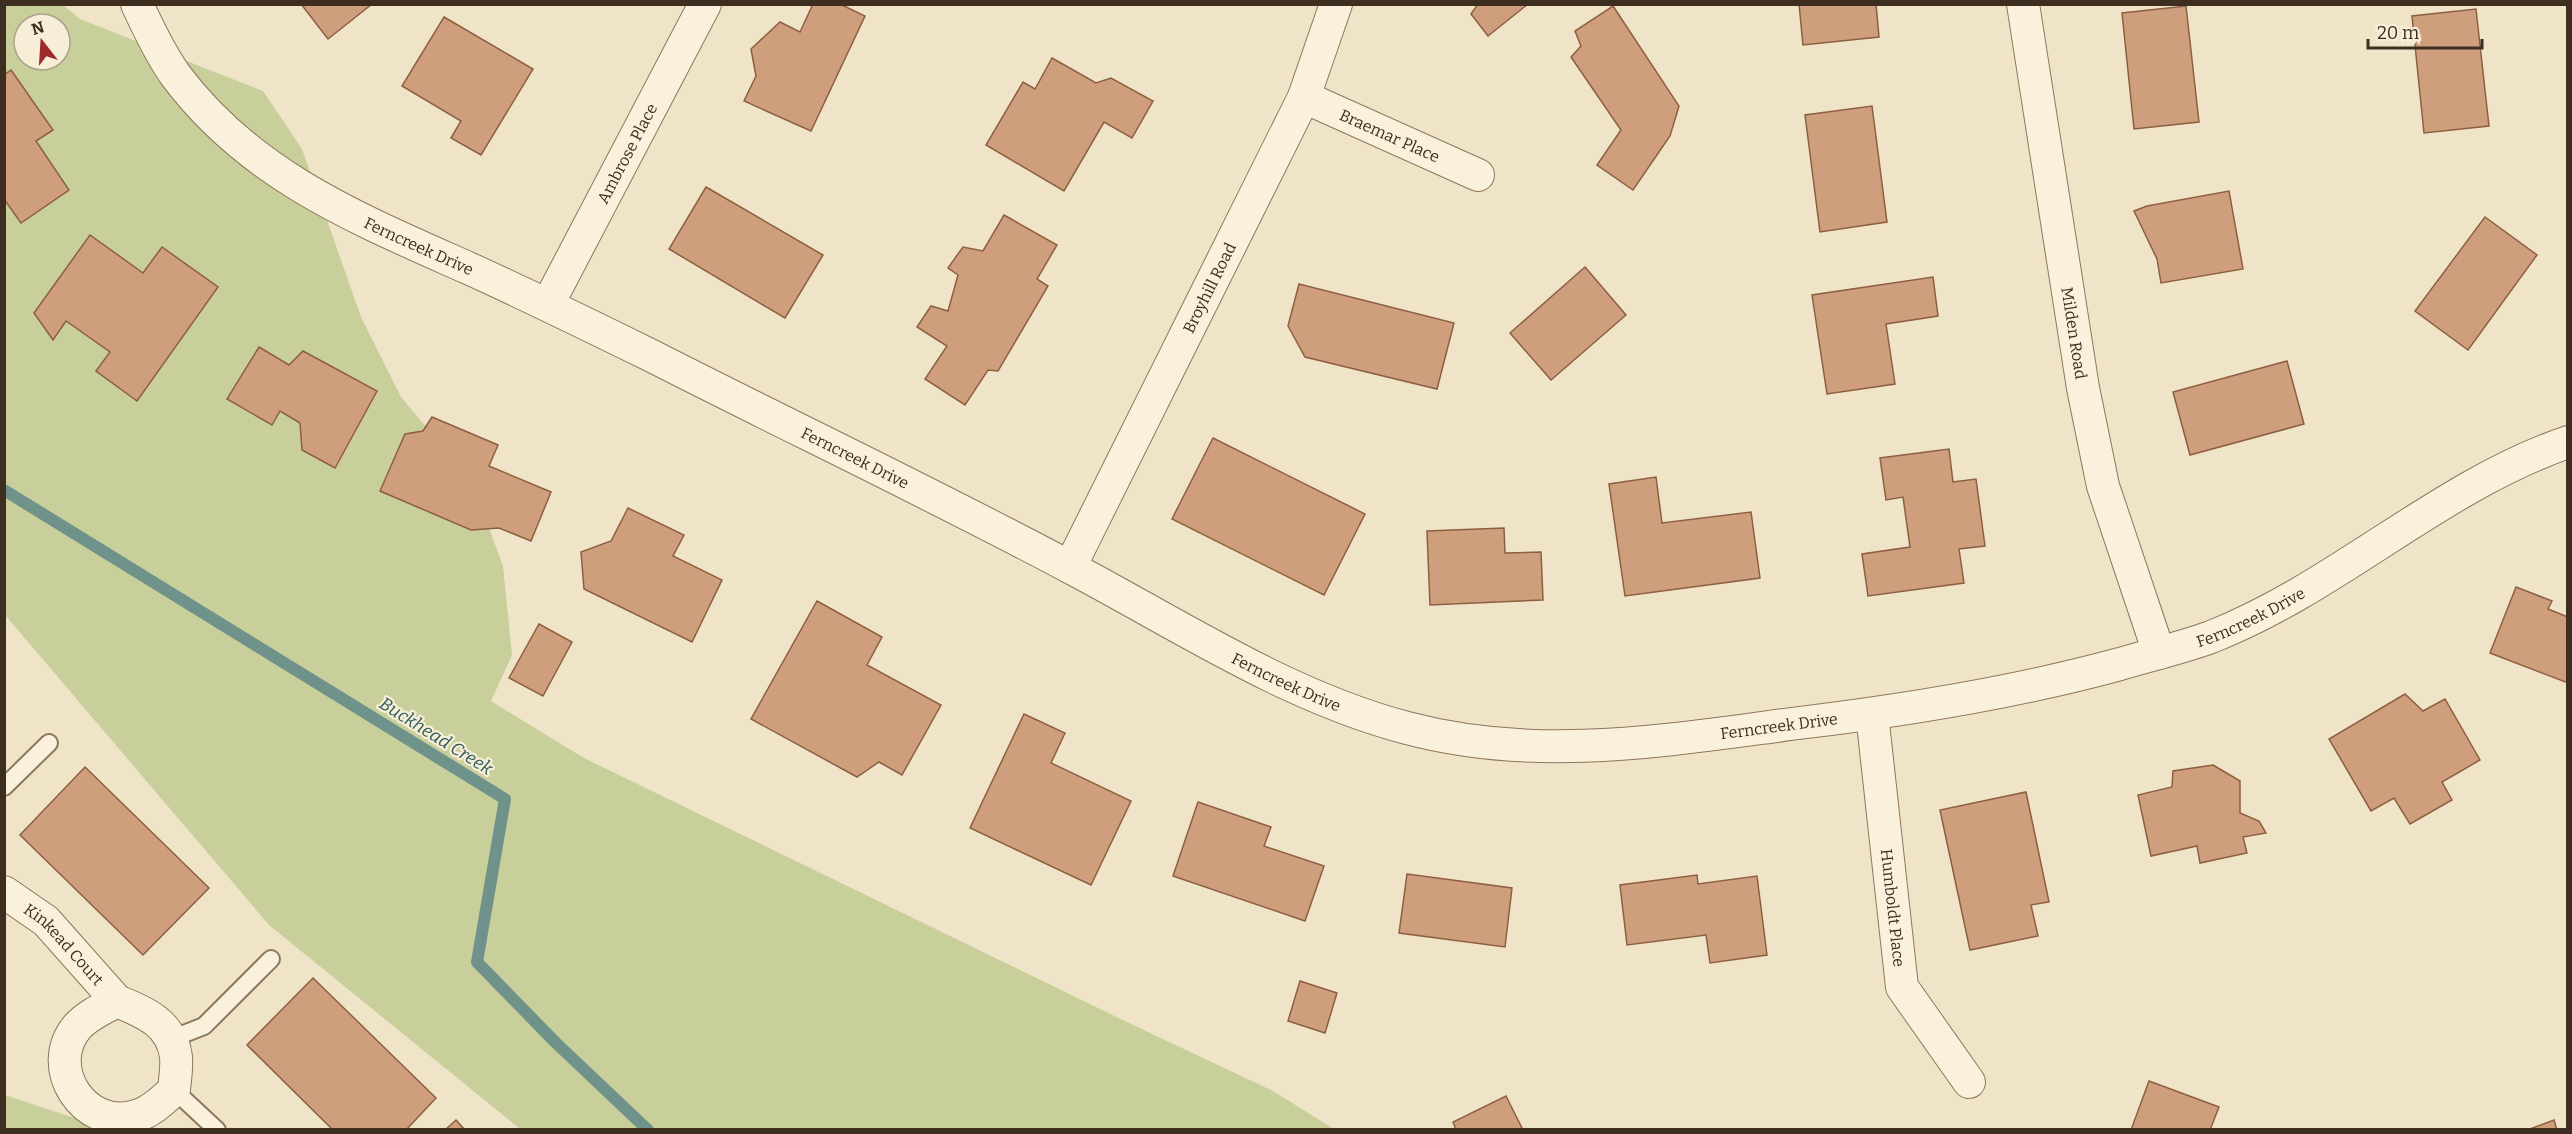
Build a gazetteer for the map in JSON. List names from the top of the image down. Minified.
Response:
{"streets":{"street":["Braemar Place","Ambrose Place","Ferncreek Drive","Broyhill Road","Milden Road","Humboldt Place","Kinkead Court"]},"crossings":[["Braemar Place","Broyhill Road"],["Ambrose Place","Ferncreek Drive"],["Ferncreek Drive","Broyhill Road"],["Ferncreek Drive","Milden Road"],["Ferncreek Drive","Humboldt Place"]],"water":["Buckhead Creek"],"scale_bar":"20 m","north":"top"}
